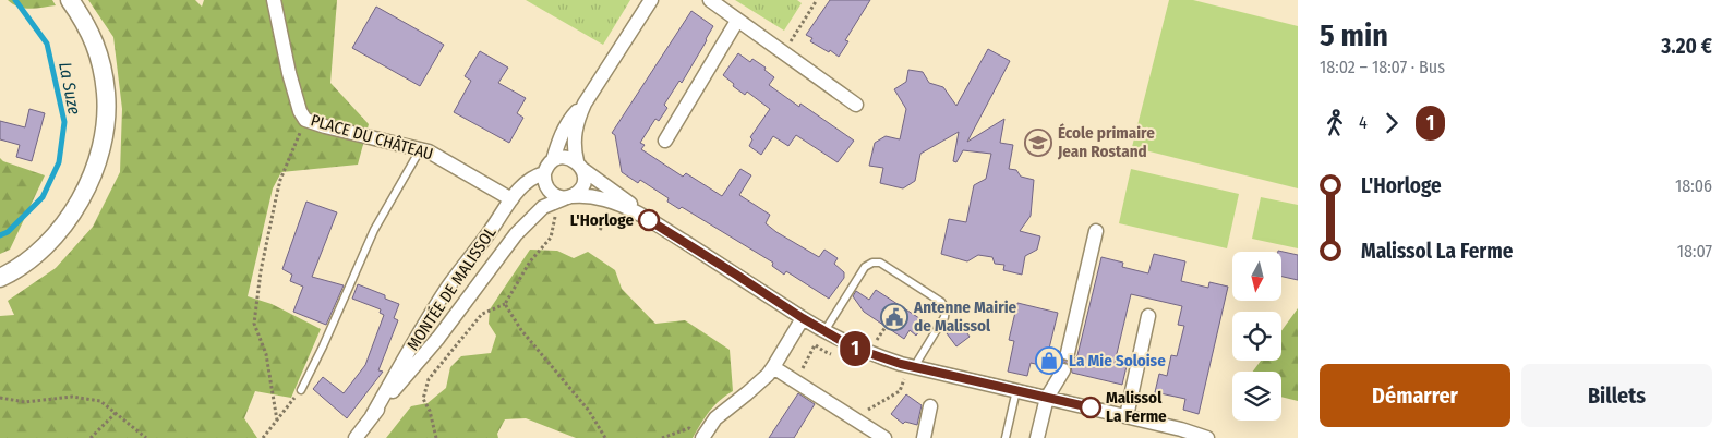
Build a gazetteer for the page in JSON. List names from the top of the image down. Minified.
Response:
{"streets":{"street":["PLACE DU CHÂTEAU","MONTÉE DE MALISSOL"]},"crossings":[["PLACE DU CHÂTEAU","MONTÉE DE MALISSOL"]],"water":["La Suze"],"places":{"school or university":["École primaire Jean Rostand"],"other":["L'Horloge","Malissol La Ferme"],"public building":["Antenne Mairie de Malissol"],"shop":["La Mie Soloise"]},"lines":["bus line 1"],"north":"bottom","page":{"on_map":"1","heading":["5 min","18:02 – 18:07 · Bus","3.20 €"],"legs":["4","1"],"list":[{"name":"L'Horloge","value":"18:06"},{"name":"Malissol La Ferme","value":"18:07"}],"buttons":["Démarrer","Billets"]}}
